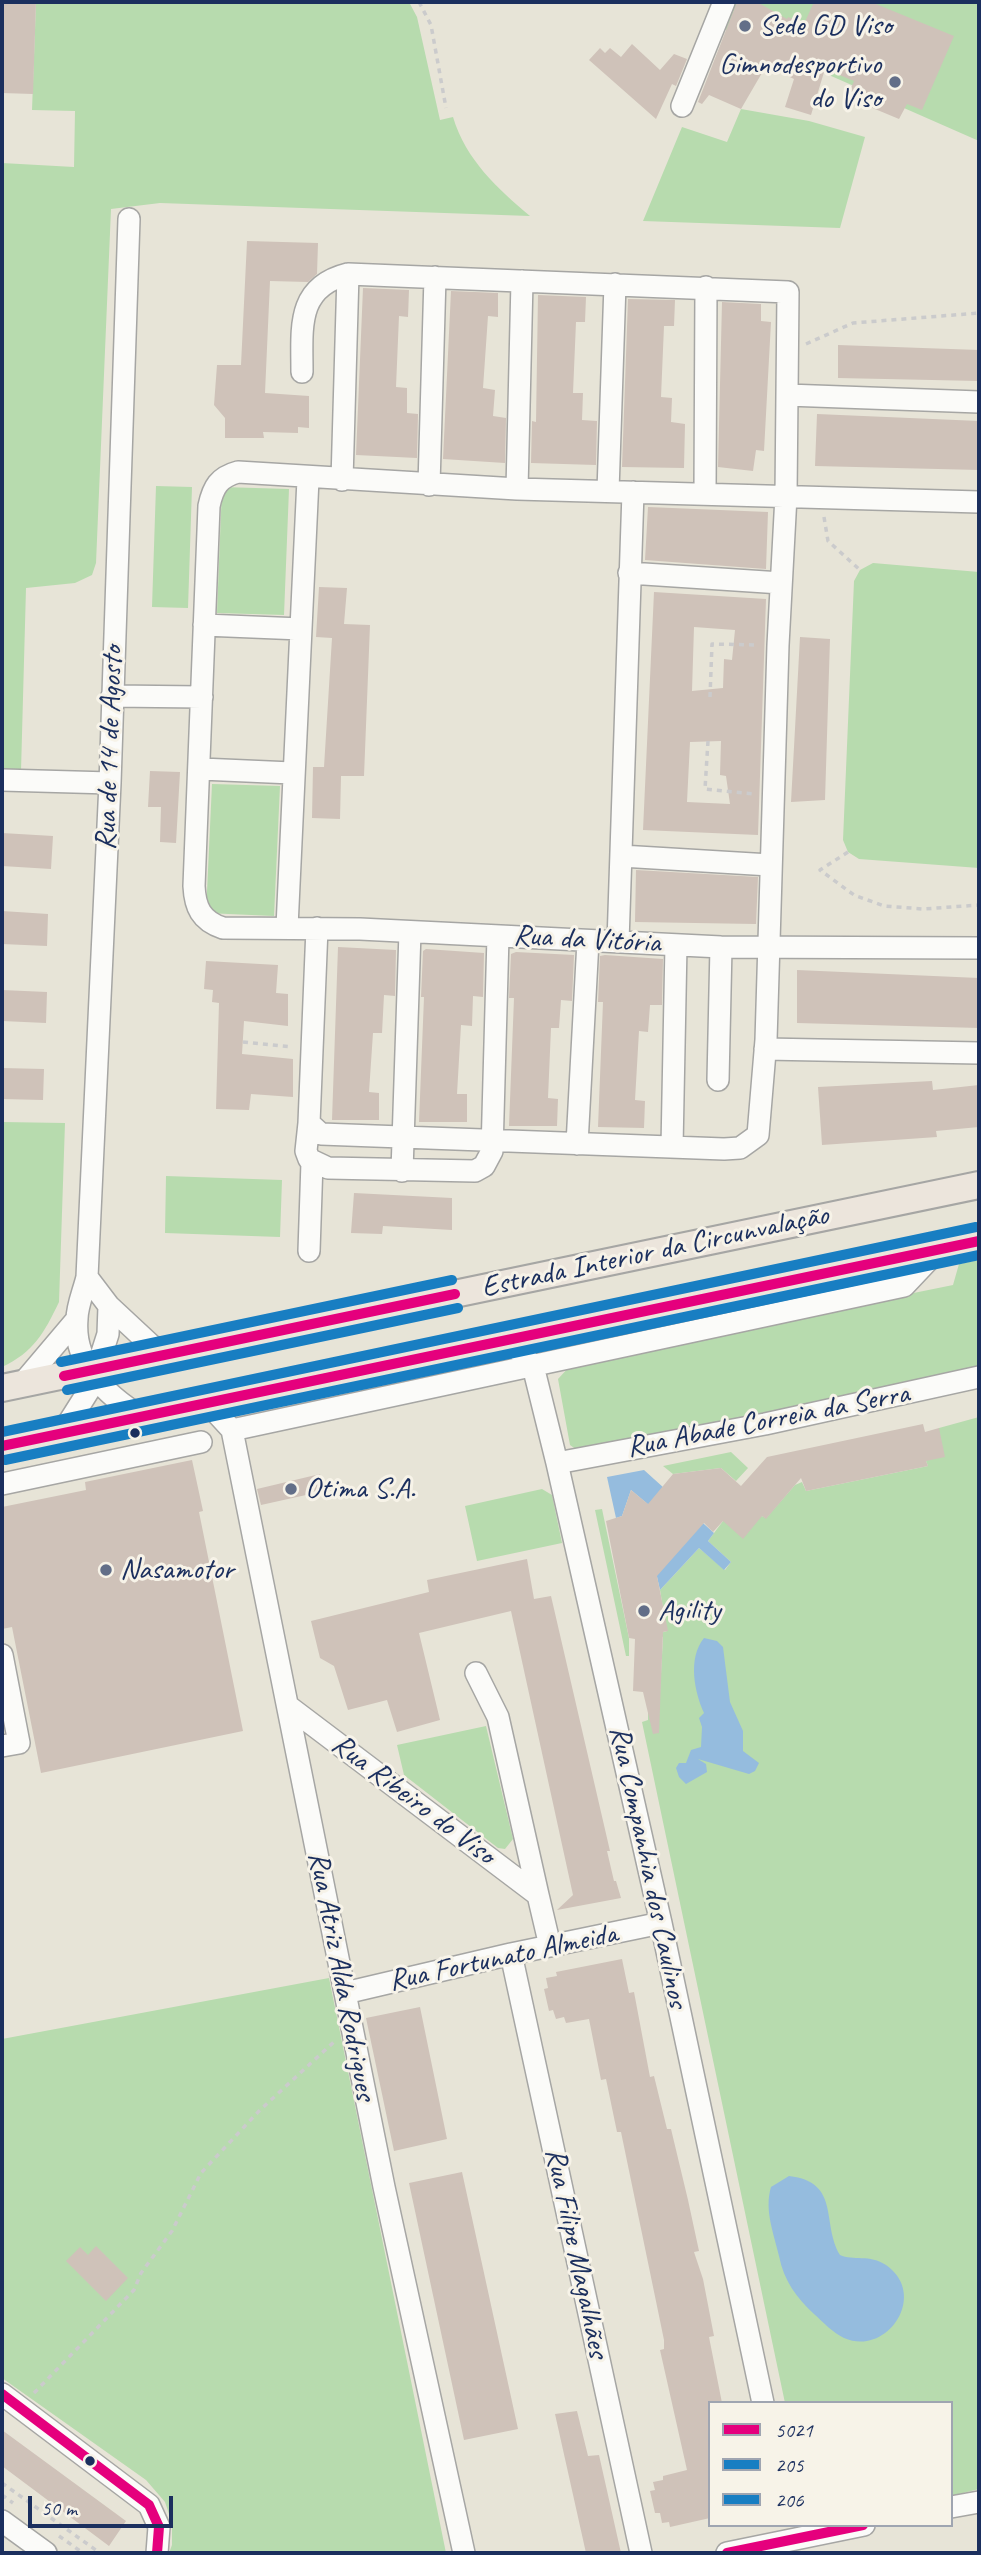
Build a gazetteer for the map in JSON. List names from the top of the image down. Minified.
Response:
{"streets":{"main road":["Estrada Interior da Circunvalação"],"street":["Rua de 14 de Agosto","Rua da Vitória","Rua Abade Correia da Serra","Rua Ribeiro do Viso","Rua Companhia dos Caulinos","Rua Fortunato Almeida","Rua Atriz Alda Rodrigues","Rua Filipe Magalhães"]},"crossings":[["Rua de 14 de Agosto","Estrada Interior da Circunvalação"],["Rua Abade Correia da Serra","Rua Companhia dos Caulinos"],["Rua Ribeiro do Viso","Rua Fortunato Almeida"],["Rua Ribeiro do Viso","Rua Atriz Alda Rodrigues"],["Rua Companhia dos Caulinos","Rua Fortunato Almeida"],["Rua Fortunato Almeida","Rua Atriz Alda Rodrigues"],["Rua Fortunato Almeida","Rua Filipe Magalhães"]],"places":["Sede GD Viso","Gimnodesportivo do Viso","Otima S.A.","Nasamotor","Agility"],"lines":["transit line 206","transit line 5021","transit line 205"],"legend":["5021","205","206"],"scale_bar":"50 m"}
